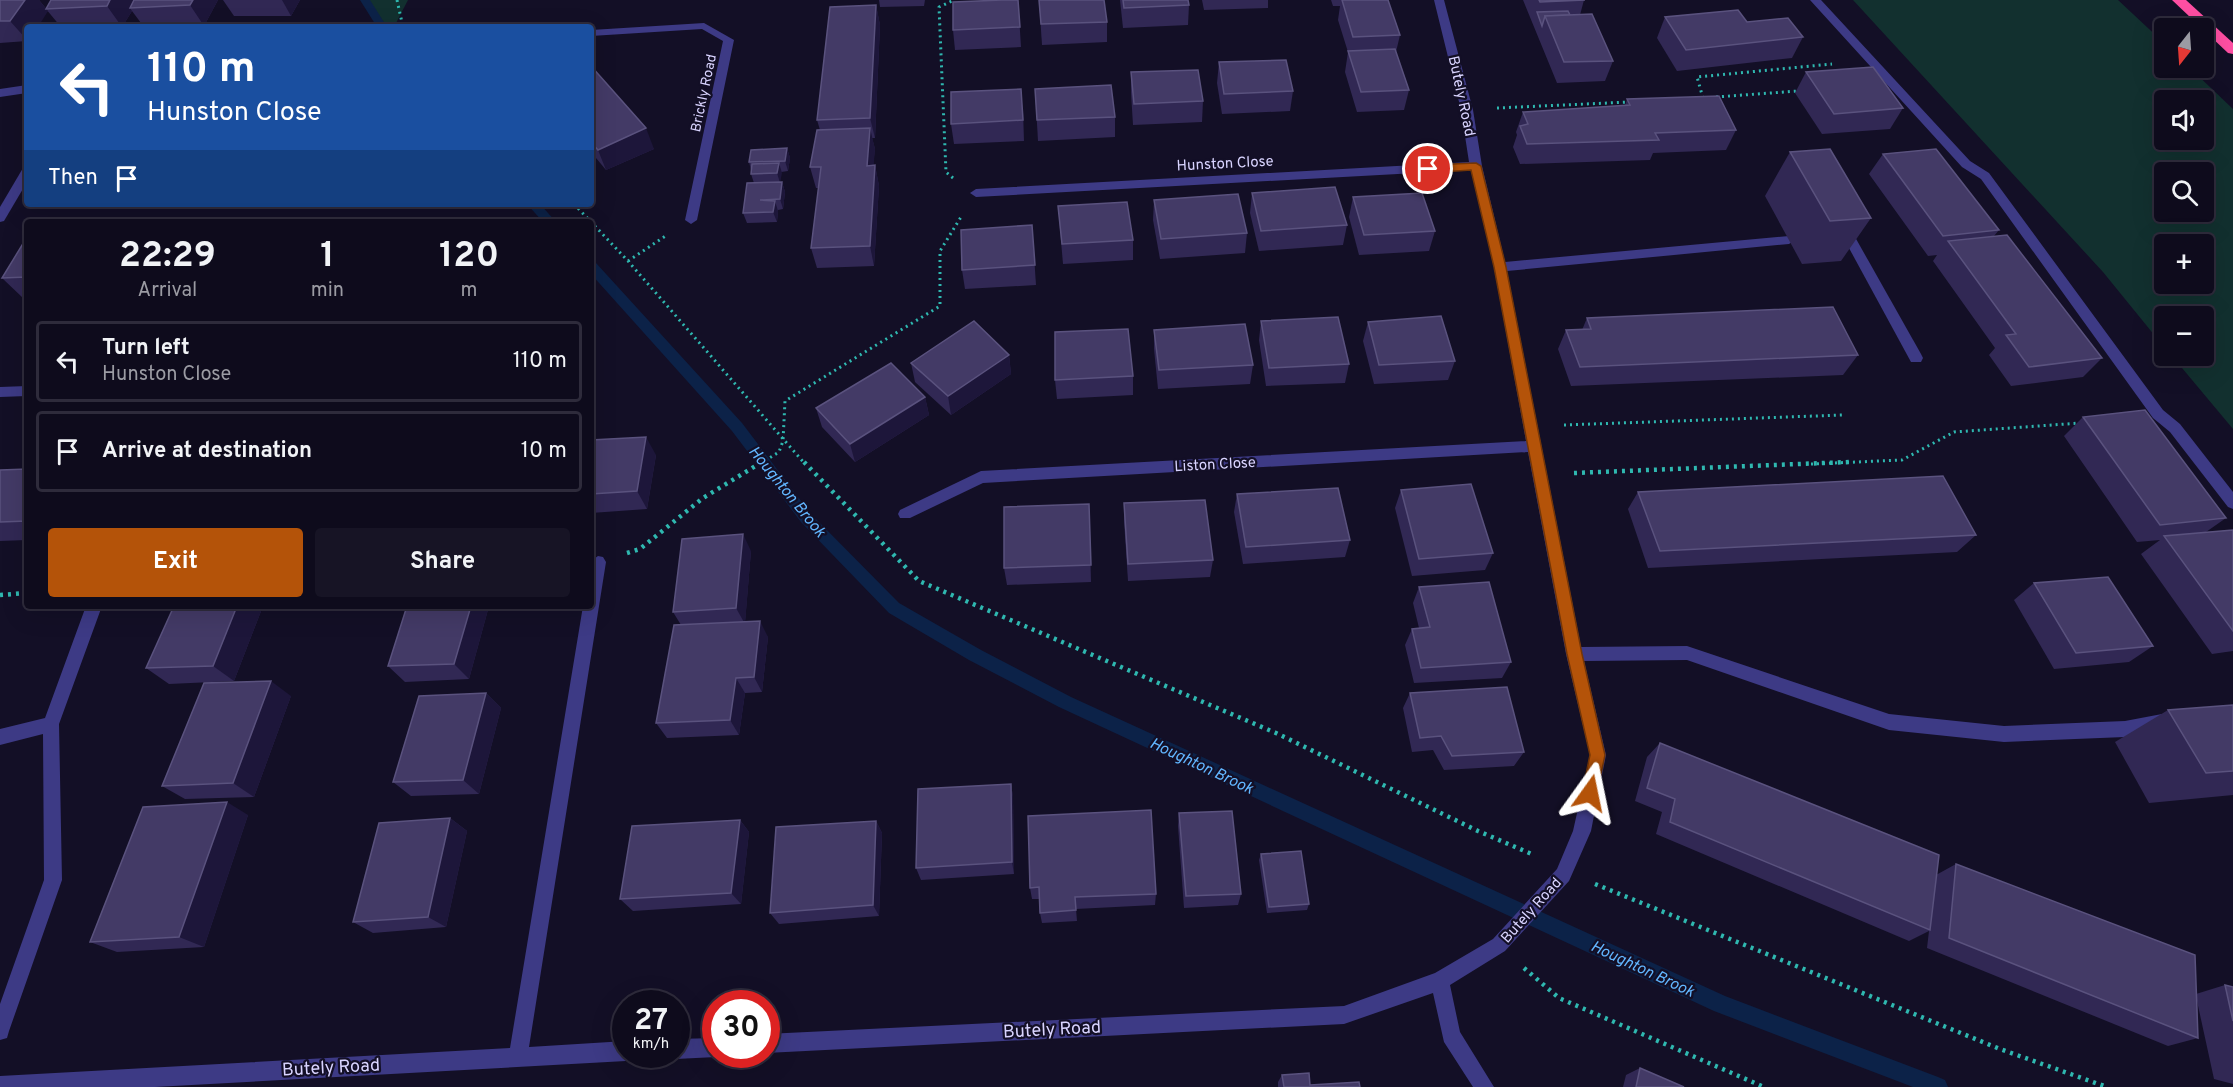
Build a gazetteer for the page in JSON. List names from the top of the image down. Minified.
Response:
{"streets":{"street":["Brickly Road","Butely Road","Hunston Close","Liston Close"]},"crossings":[["Butely Road","Hunston Close"],["Butely Road","Liston Close"]],"water":["Houghton Brook"],"north":"bottom","page":{"map_buttons":["+","−"],"turn":["110 m","Hunston Close"],"then":"Then","eta":["22:29","Arrival","1","min","120","m"],"list":[{"name":"Turn left","note":"Hunston Close","value":"110 m"},{"name":"Arrive at destination","value":"10 m"}],"buttons":["Exit","Share"],"speed":"27 km/h","limit":"30"}}
